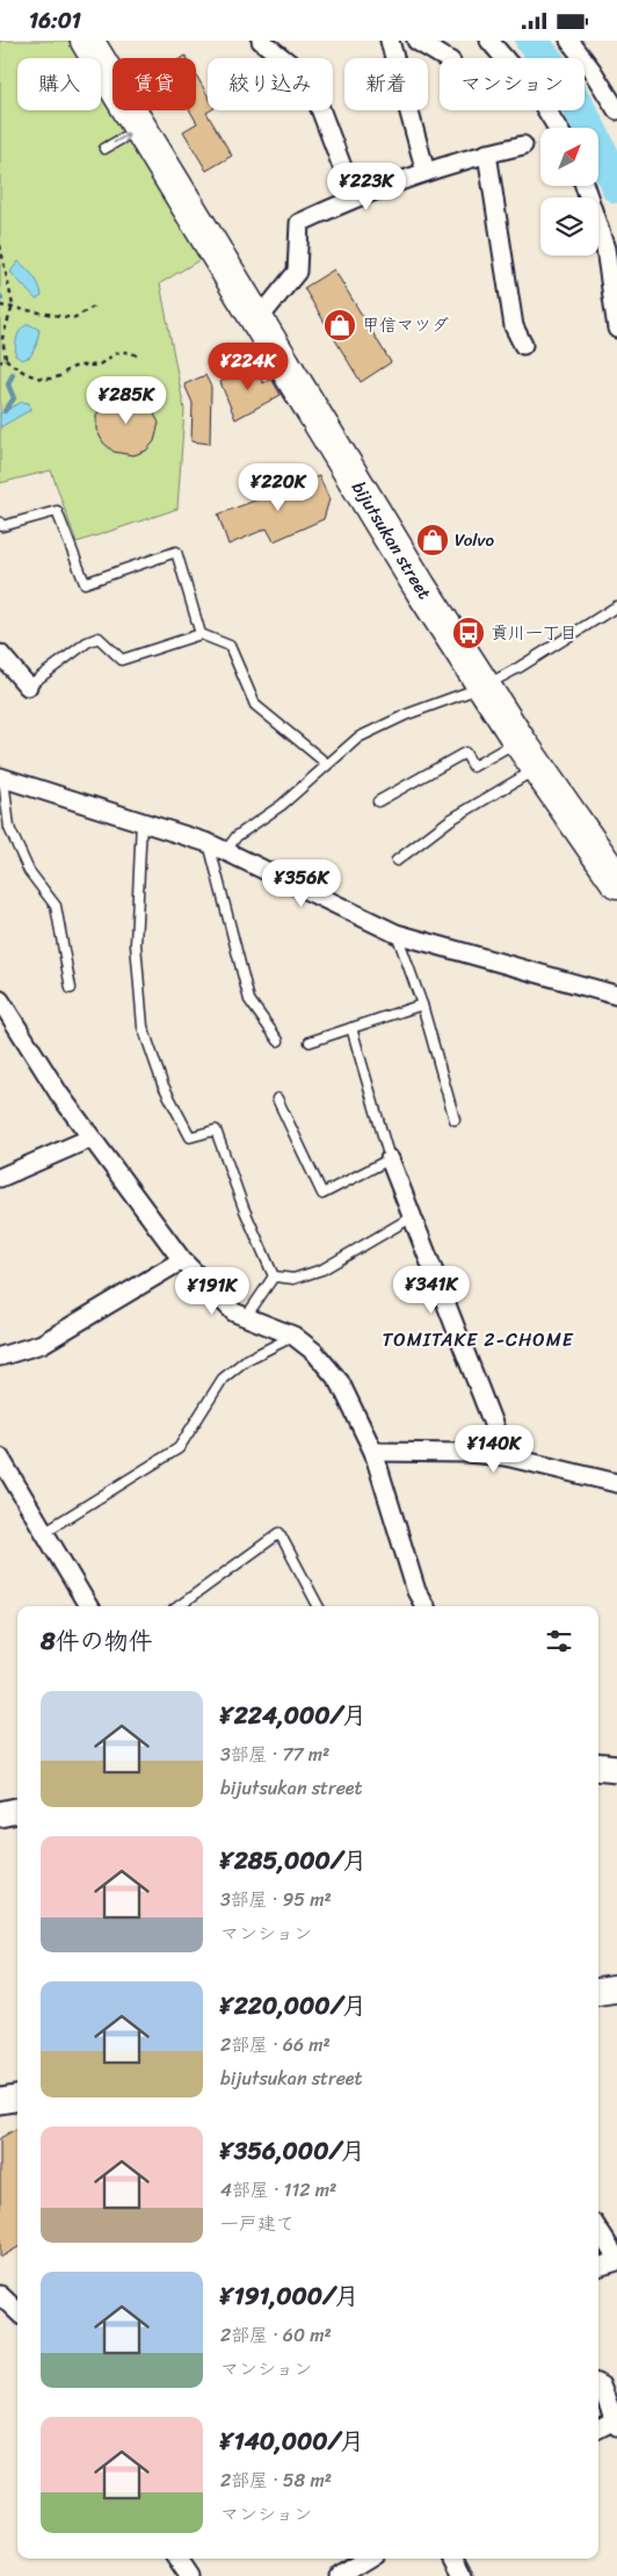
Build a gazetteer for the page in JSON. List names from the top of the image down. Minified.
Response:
{"streets":{"highway":["bijutsukan street"]},"districts":["TOMITAKE 2-CHOME"],"places":{"shop":["甲信マツダ","Volvo"],"bus stop":["貢川一丁目"]},"north":"top right","page":{"status":"16:01","chip":["購入","賃貸","絞り込み","新着","マンション"],"price":["¥223K","¥224K","¥285K","¥220K","¥356K","¥341K","¥191K","¥140K"],"heading":"8件の物件","list":[{"name":"¥224,000/月","note":"3部屋 · 77 m² · bijutsukan street"},{"name":"¥285,000/月","note":"3部屋 · 95 m² · マンション"},{"name":"¥220,000/月","note":"2部屋 · 66 m² · bijutsukan street"},{"name":"¥356,000/月","note":"4部屋 · 112 m² · 一戸建て"},{"name":"¥191,000/月","note":"2部屋 · 60 m² · マンション"},{"name":"¥140,000/月","note":"2部屋 · 58 m² · マンション"}]}}
